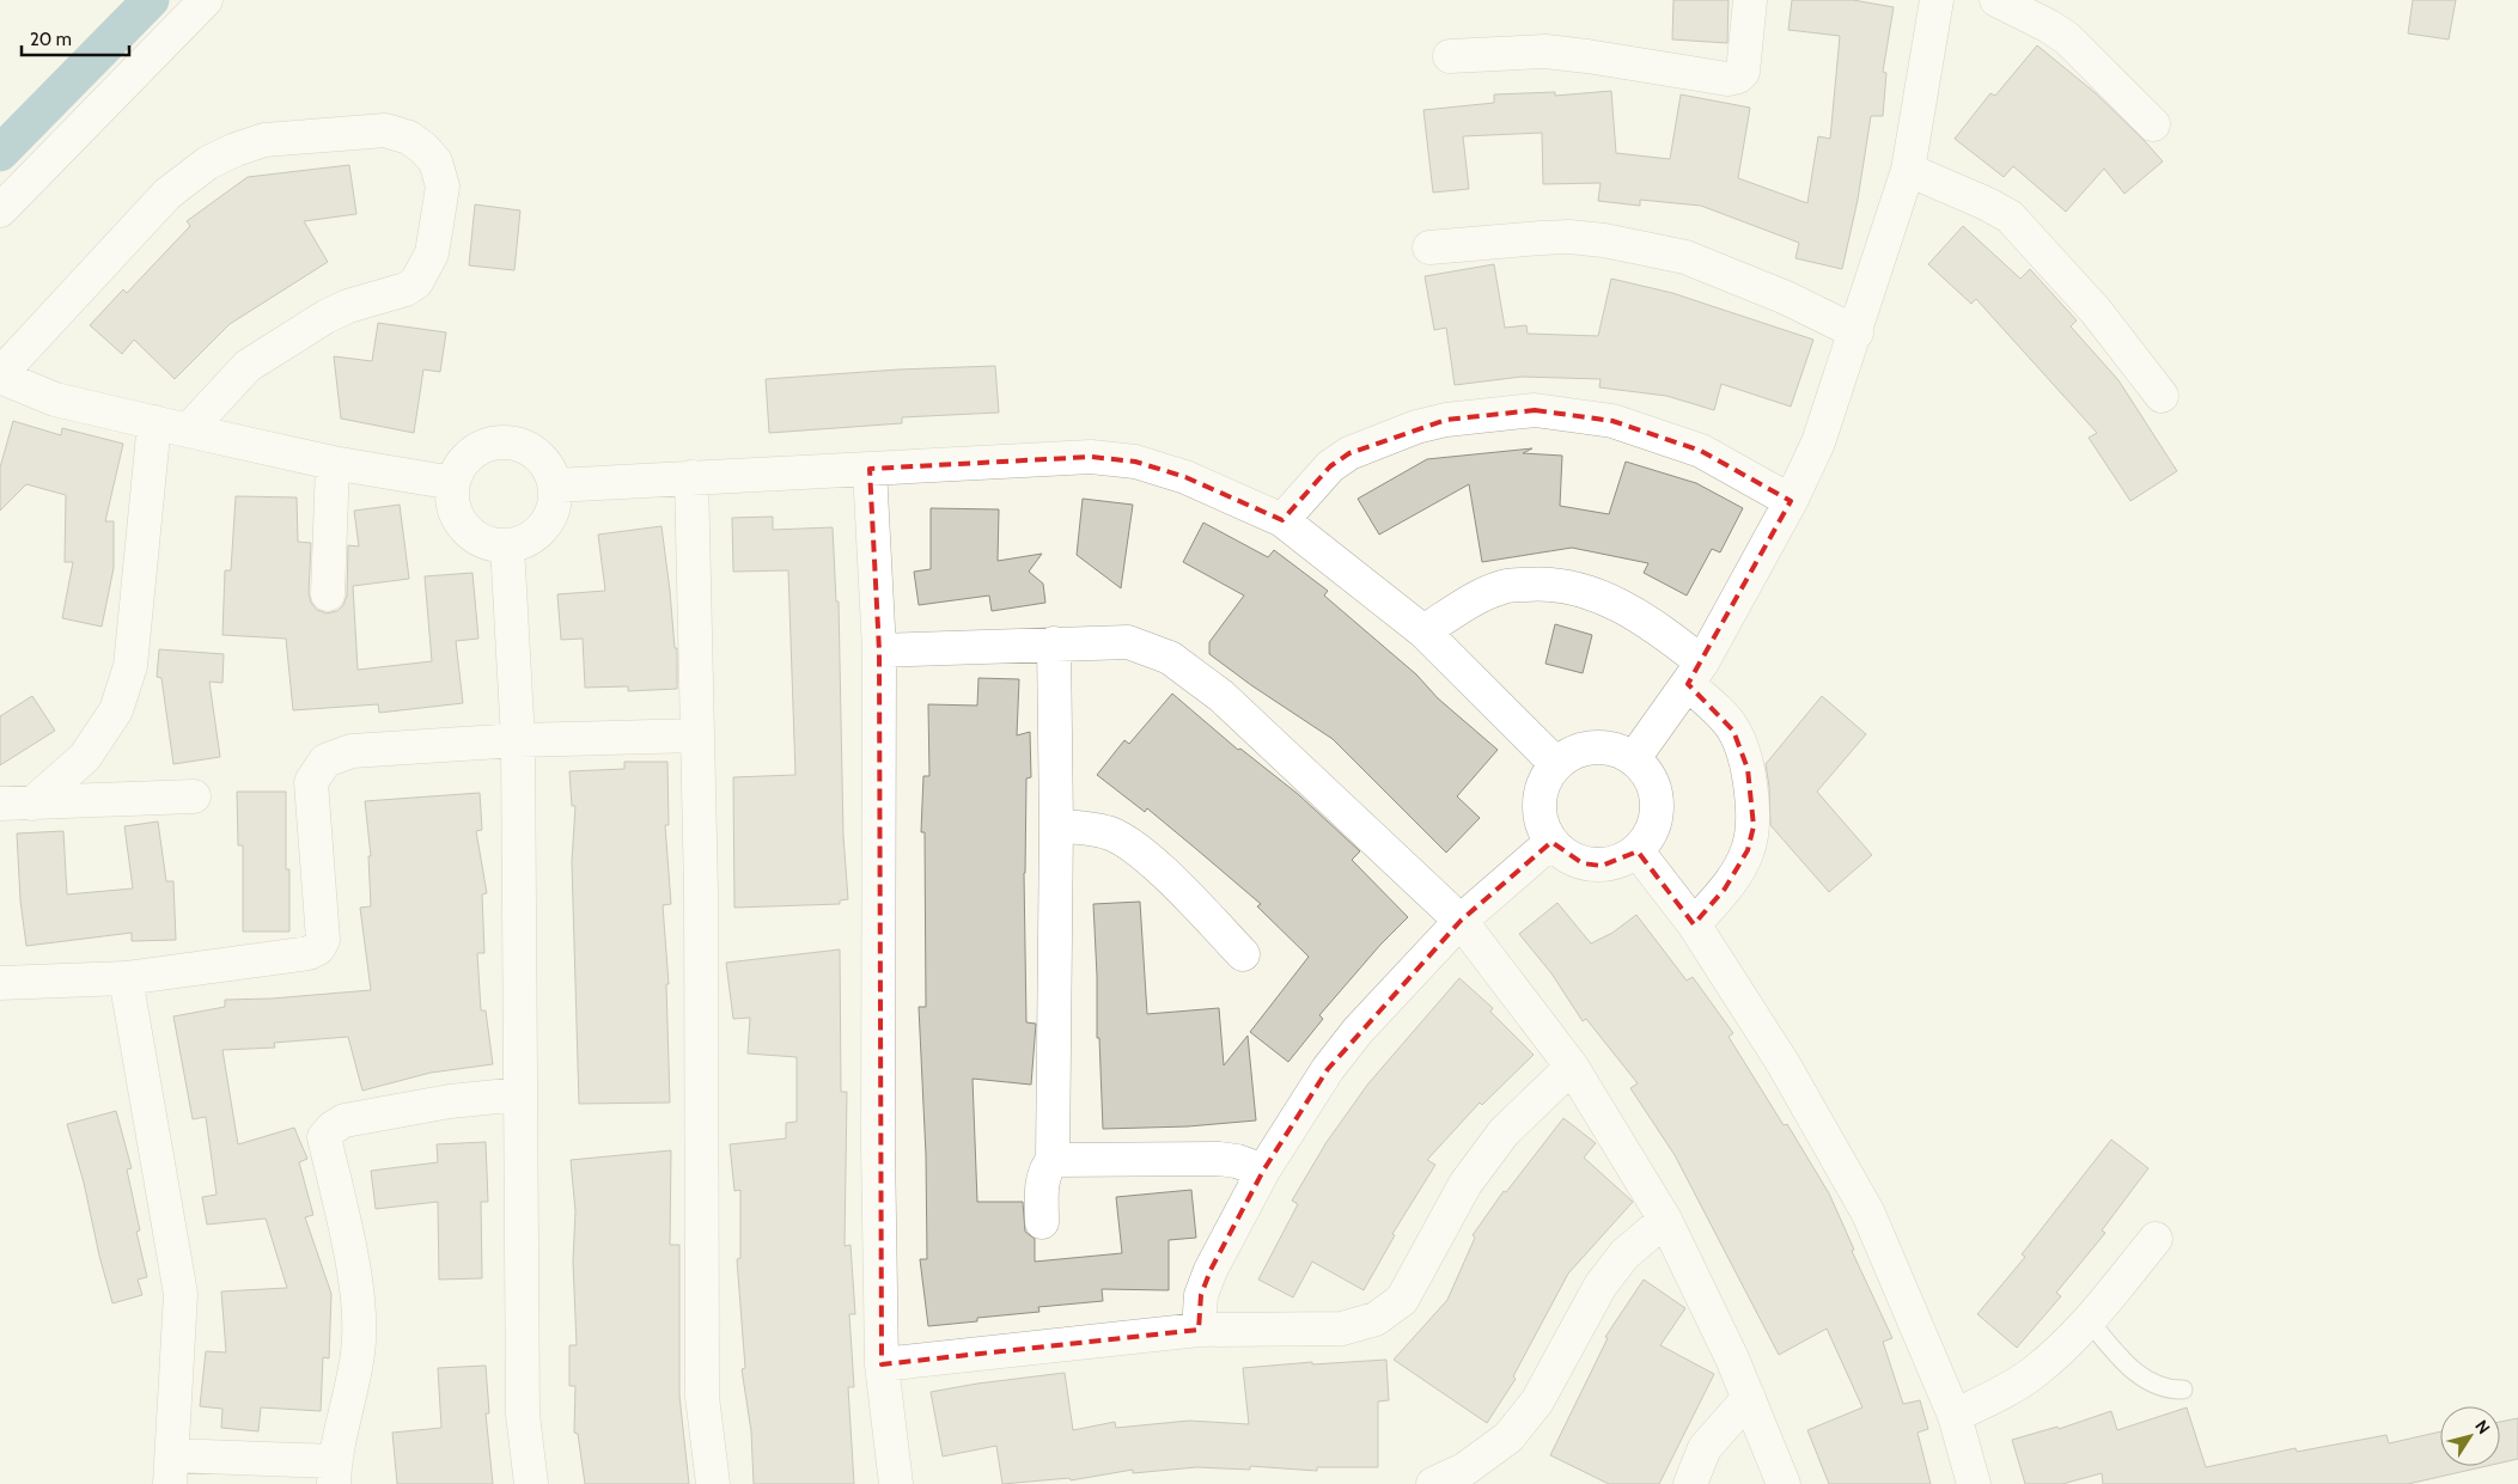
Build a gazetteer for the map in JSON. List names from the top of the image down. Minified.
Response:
{"scale_bar":"20 m","north":"top right"}
